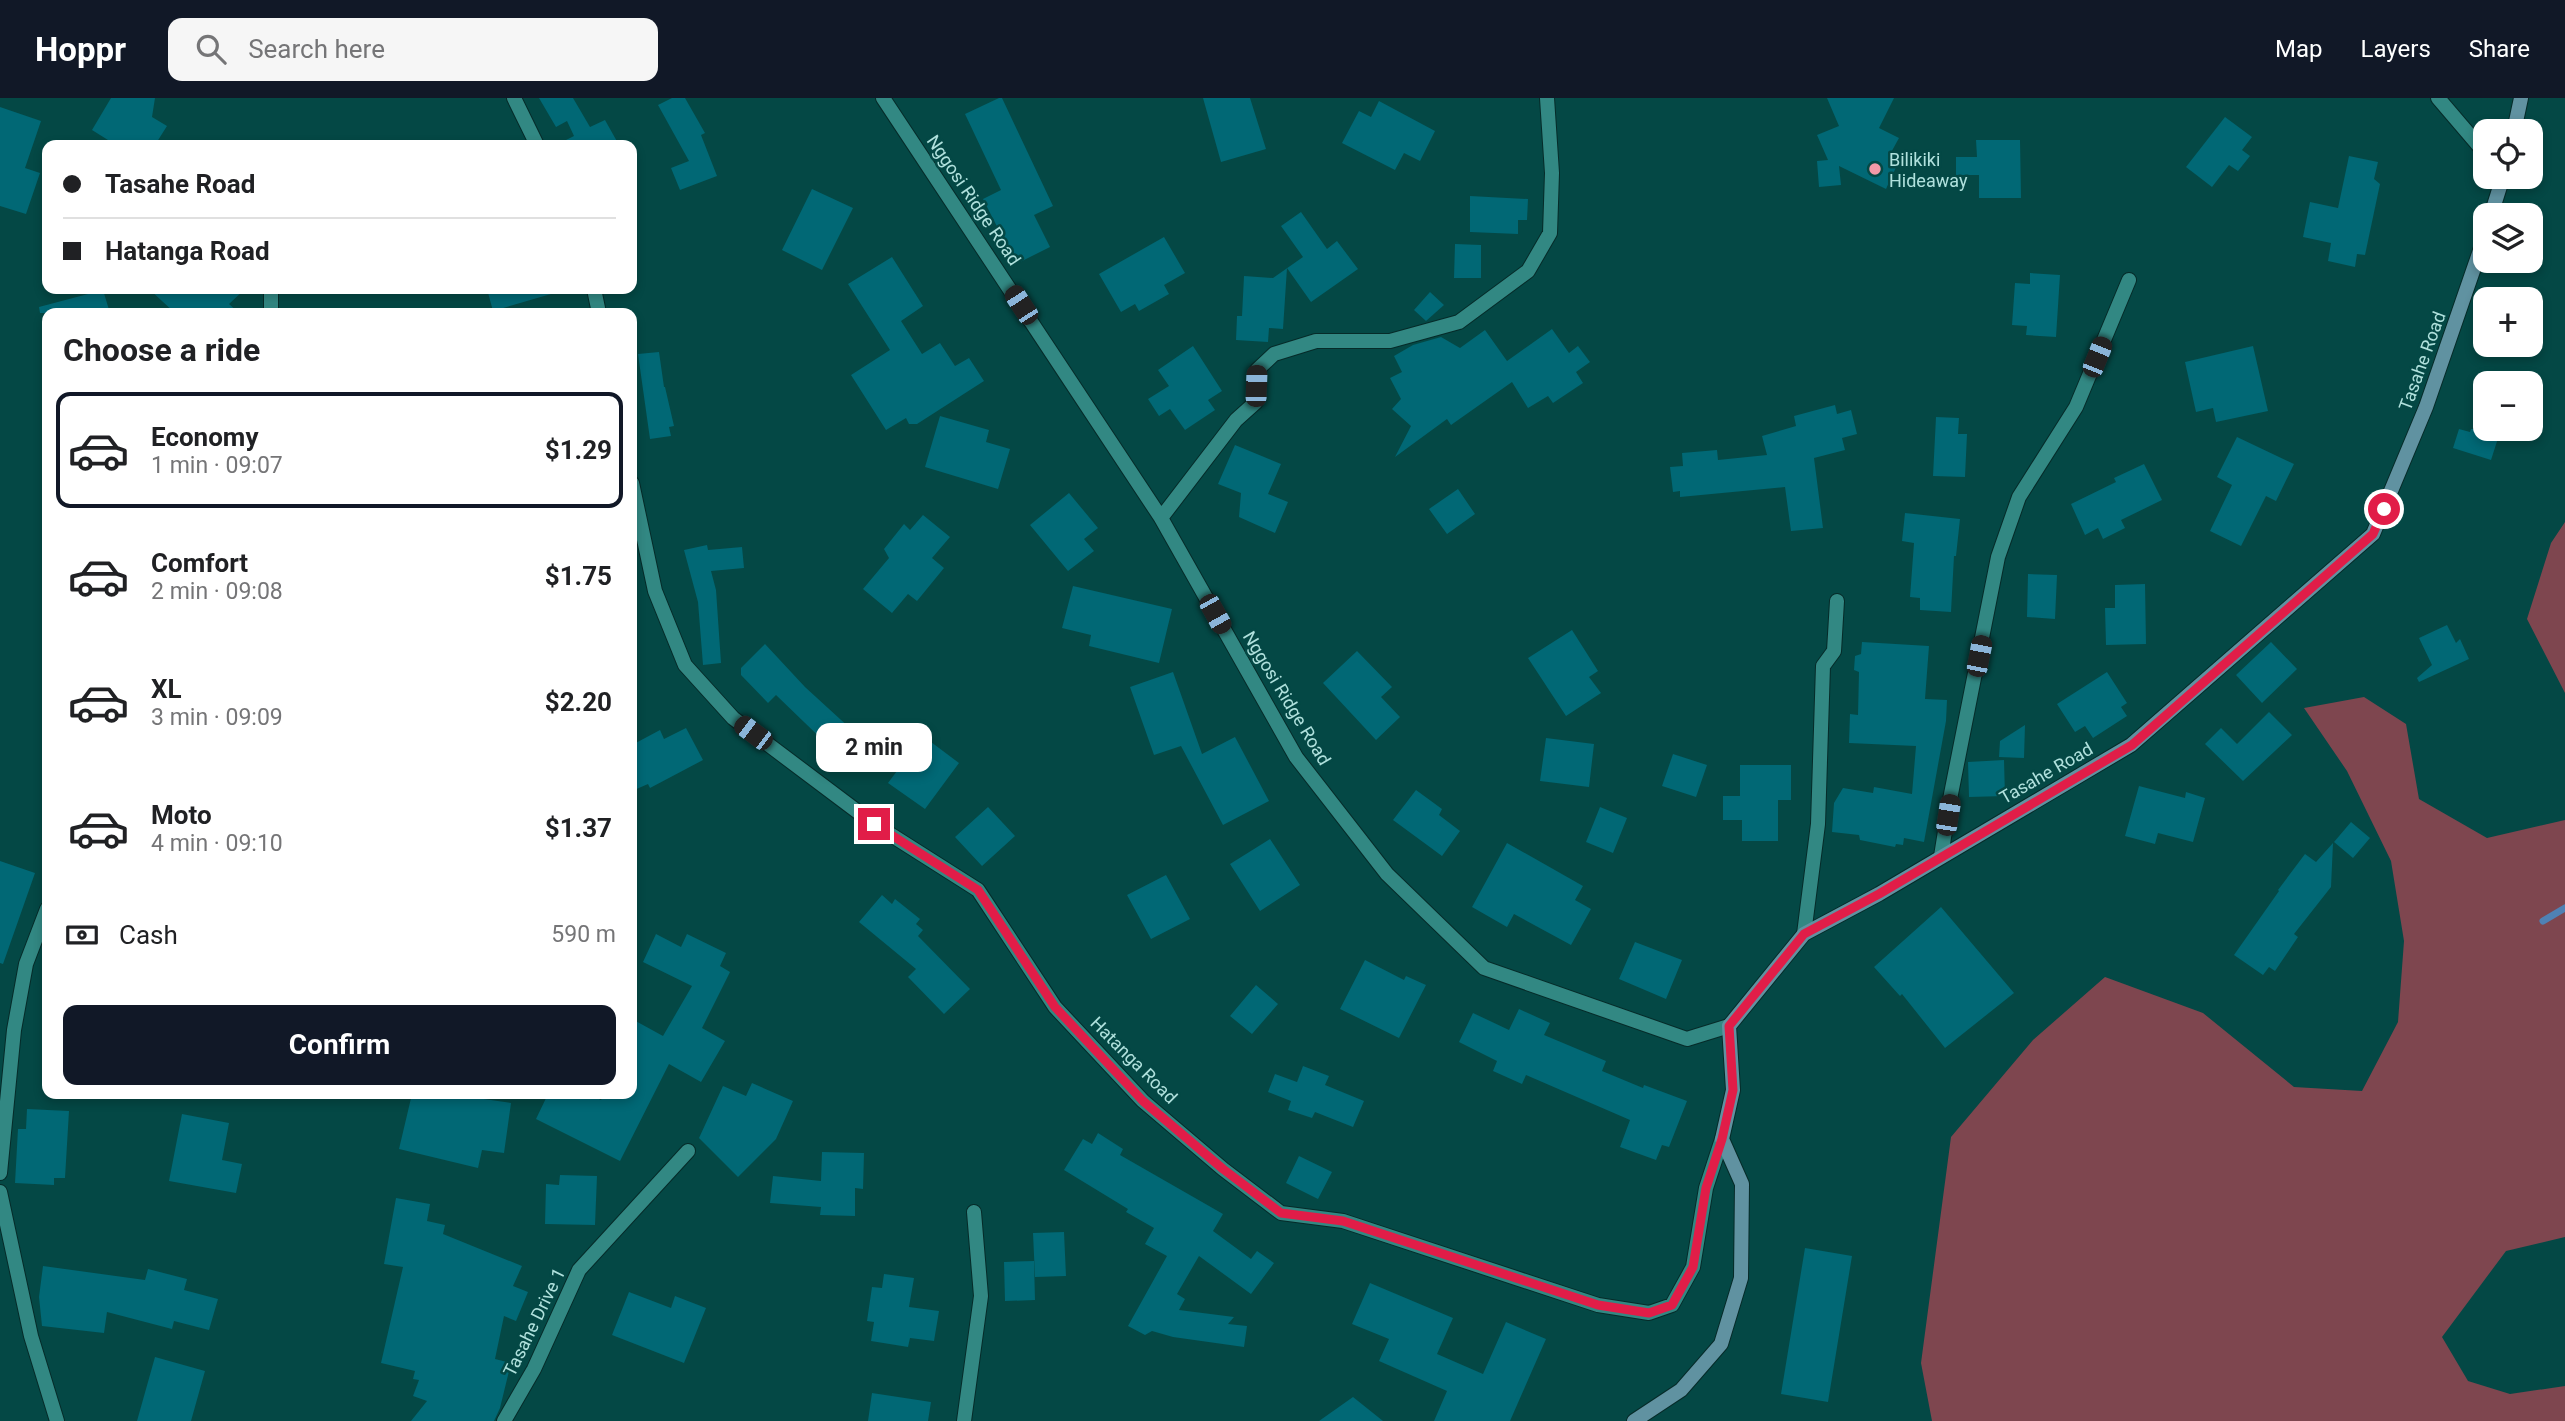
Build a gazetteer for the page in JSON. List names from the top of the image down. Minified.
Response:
{"streets":{"street":["Nggosi Ridge Road","Tasahe Road","Hatanga Road","Tasahe Drive 1"]},"crossings":[["Nggosi Ridge Road","Tasahe Road"]],"places":["Bilikiki Hideaway"],"page":{"header":"Hoppr","search":"Search here","nav":["Map","Layers","Share"],"map_buttons":["+","−"],"banner":["Tasahe Road","Hatanga Road"],"heading":"Choose a ride","list":[{"name":"Economy","note":"1 min · 09:07","value":"$1.29"},{"name":"Comfort","note":"2 min · 09:08","value":"$1.75"},{"name":"XL","note":"3 min · 09:09","value":"$2.20"},{"name":"Moto","note":"4 min · 09:10","value":"$1.37"}],"bubble":"2 min","pay":["Cash","590 m"],"buttons":"Confirm"}}
